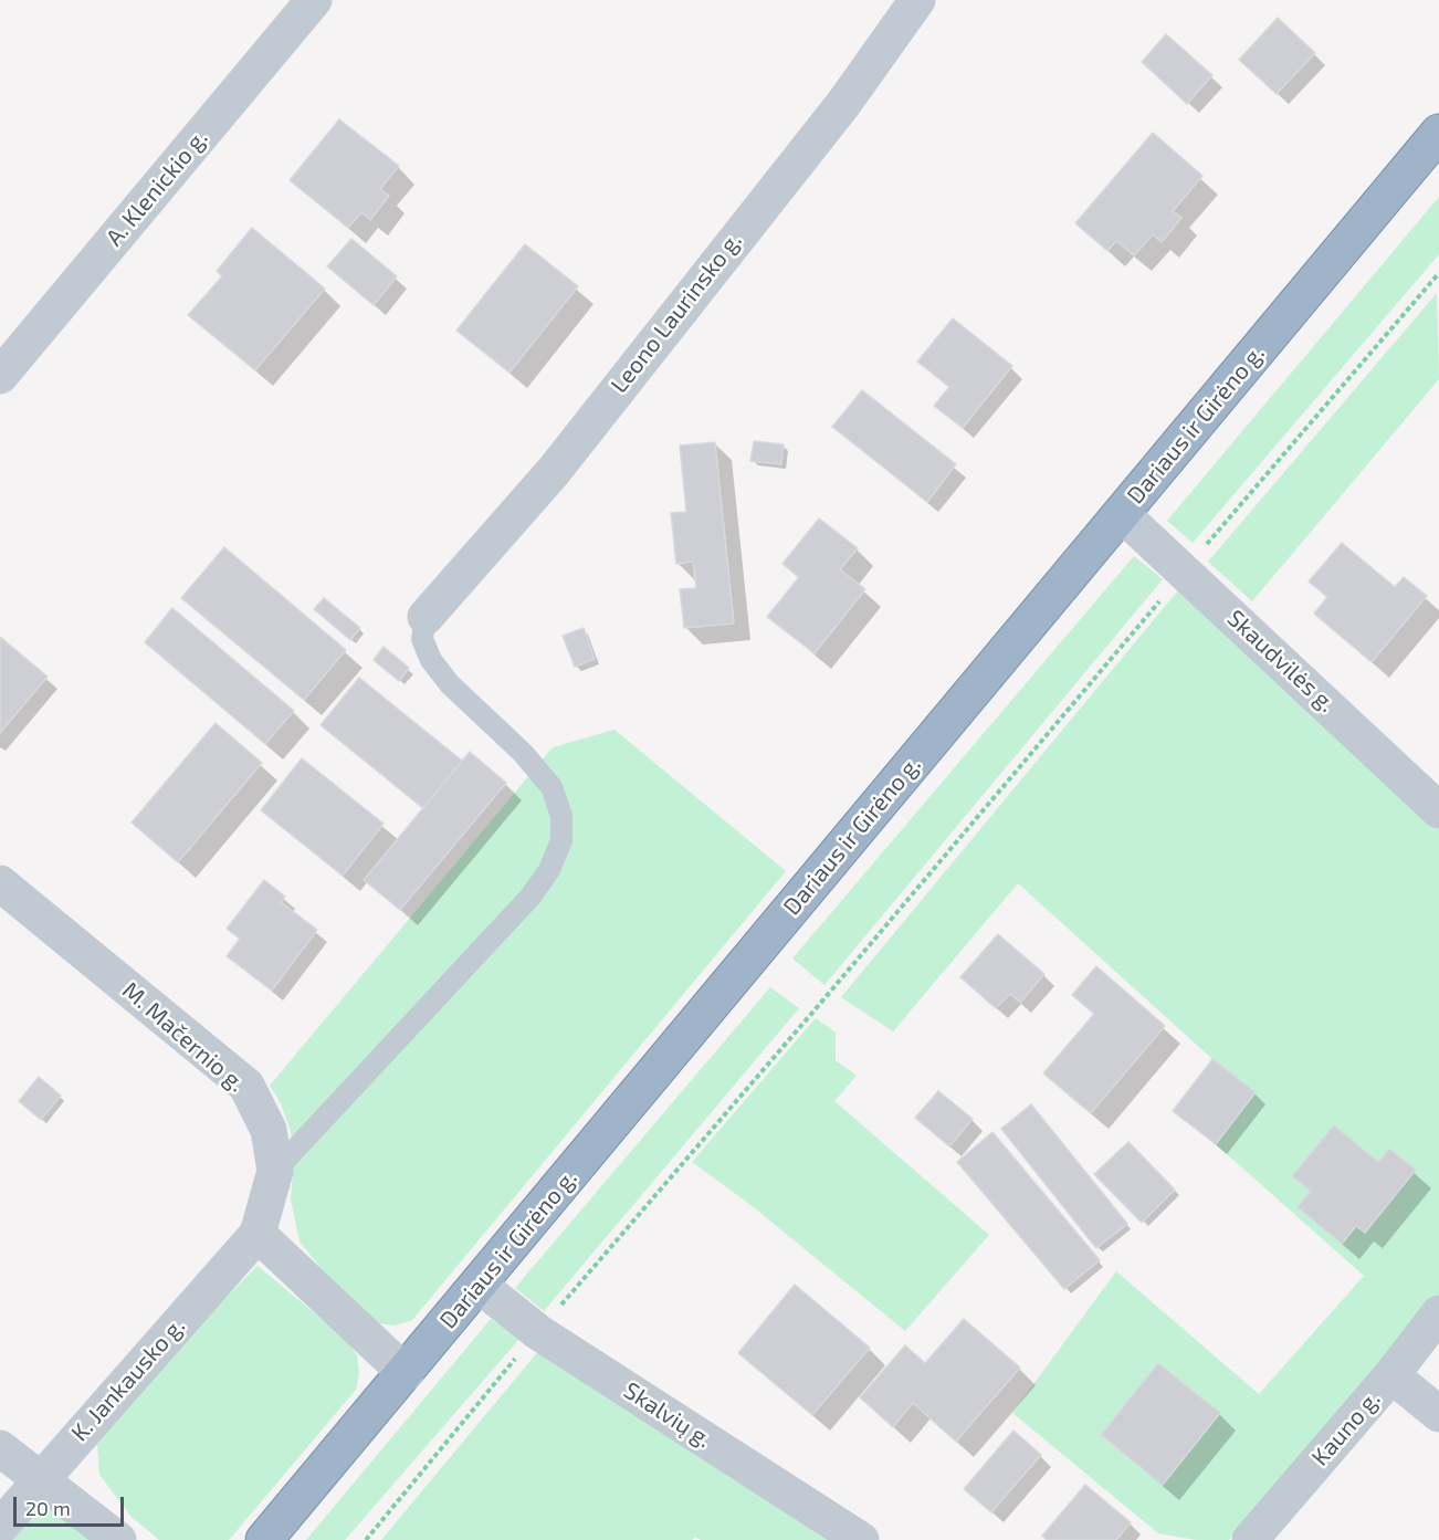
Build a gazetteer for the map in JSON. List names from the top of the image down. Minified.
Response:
{"streets":{"highway":["Dariaus ir Girėno g."],"street":["A. Klenickio g.","Leono Laurinsko g.","Skaudvilės g.","M. Mačernio g.","K. Jankausko g.","Skalvių g.","Kauno g."]},"crossings":[["Dariaus ir Girėno g.","Skaudvilės g."],["Dariaus ir Girėno g.","Skalvių g."],["M. Mačernio g.","K. Jankausko g."]],"scale_bar":"20 m"}
